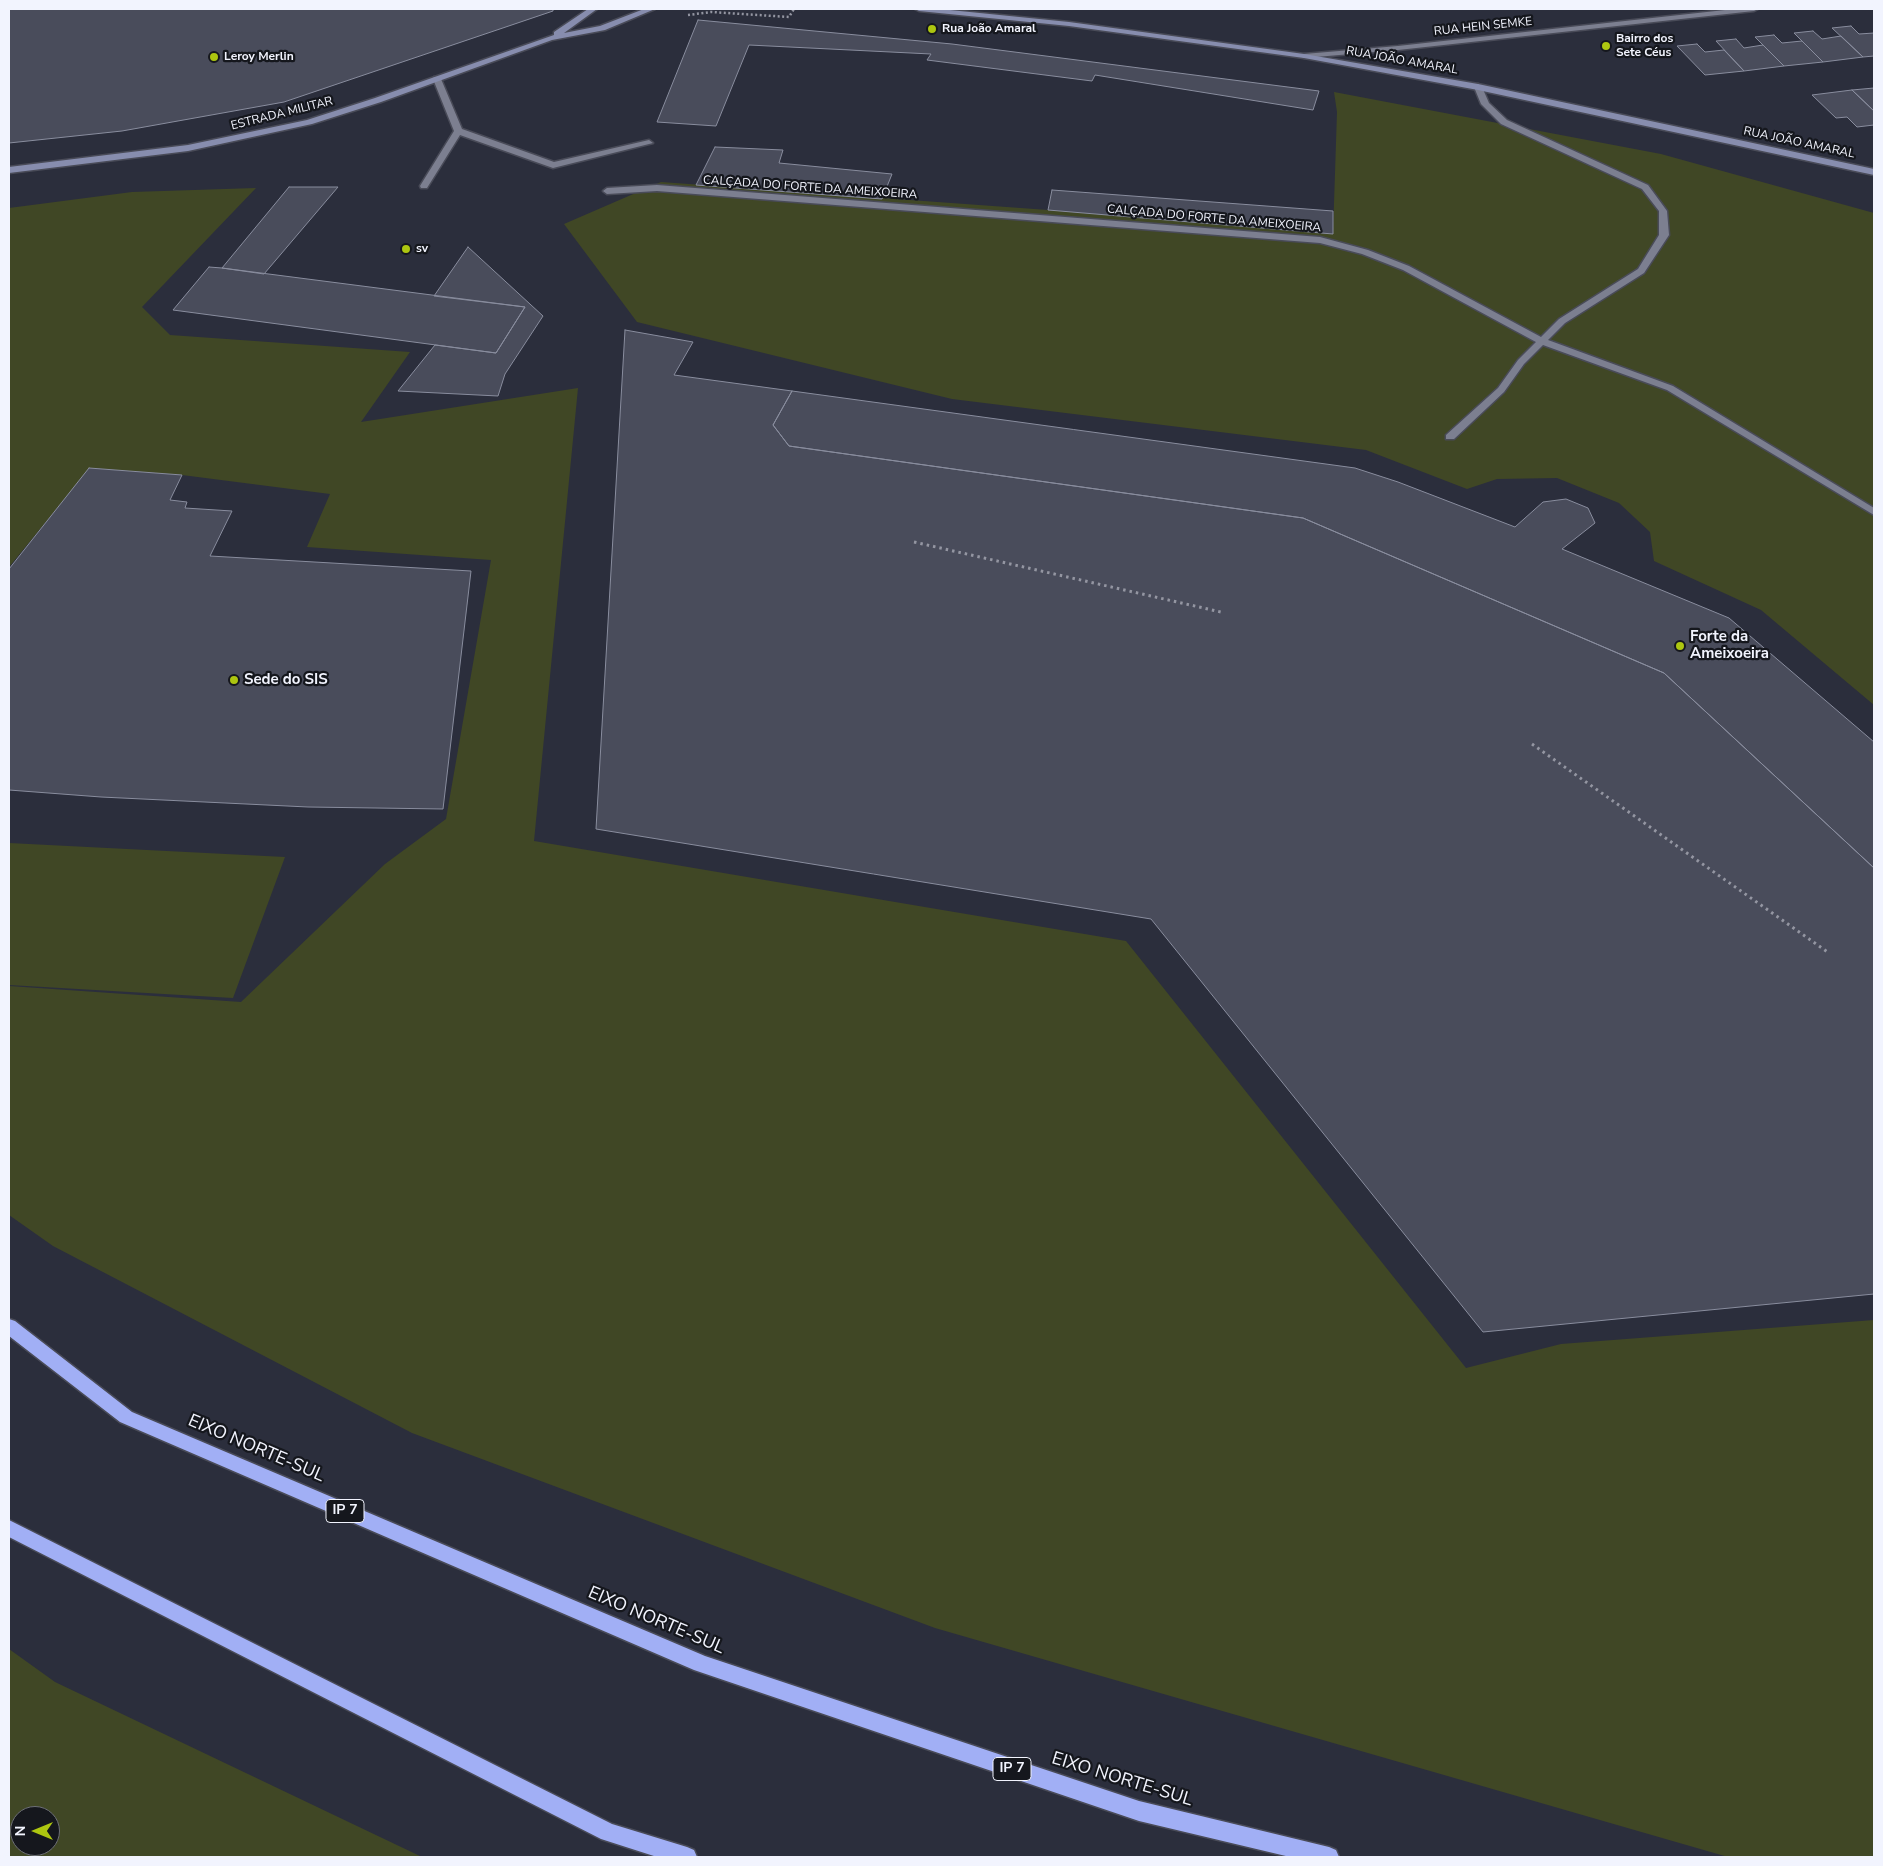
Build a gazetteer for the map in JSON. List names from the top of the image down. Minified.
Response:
{"streets":{"highway":["EIXO NORTE-SUL","IP 7"],"street":["RUA HEIN SEMKE","RUA JOÃO AMARAL","ESTRADA MILITAR","CALÇADA DO FORTE DA AMEIXOEIRA"]},"crossings":[["RUA HEIN SEMKE","RUA JOÃO AMARAL"]],"places":["Rua João Amaral","Bairro dos Sete Céus","Leroy Merlin","sv","Forte da Ameixoeira","Sede do SIS"],"north":"left"}
